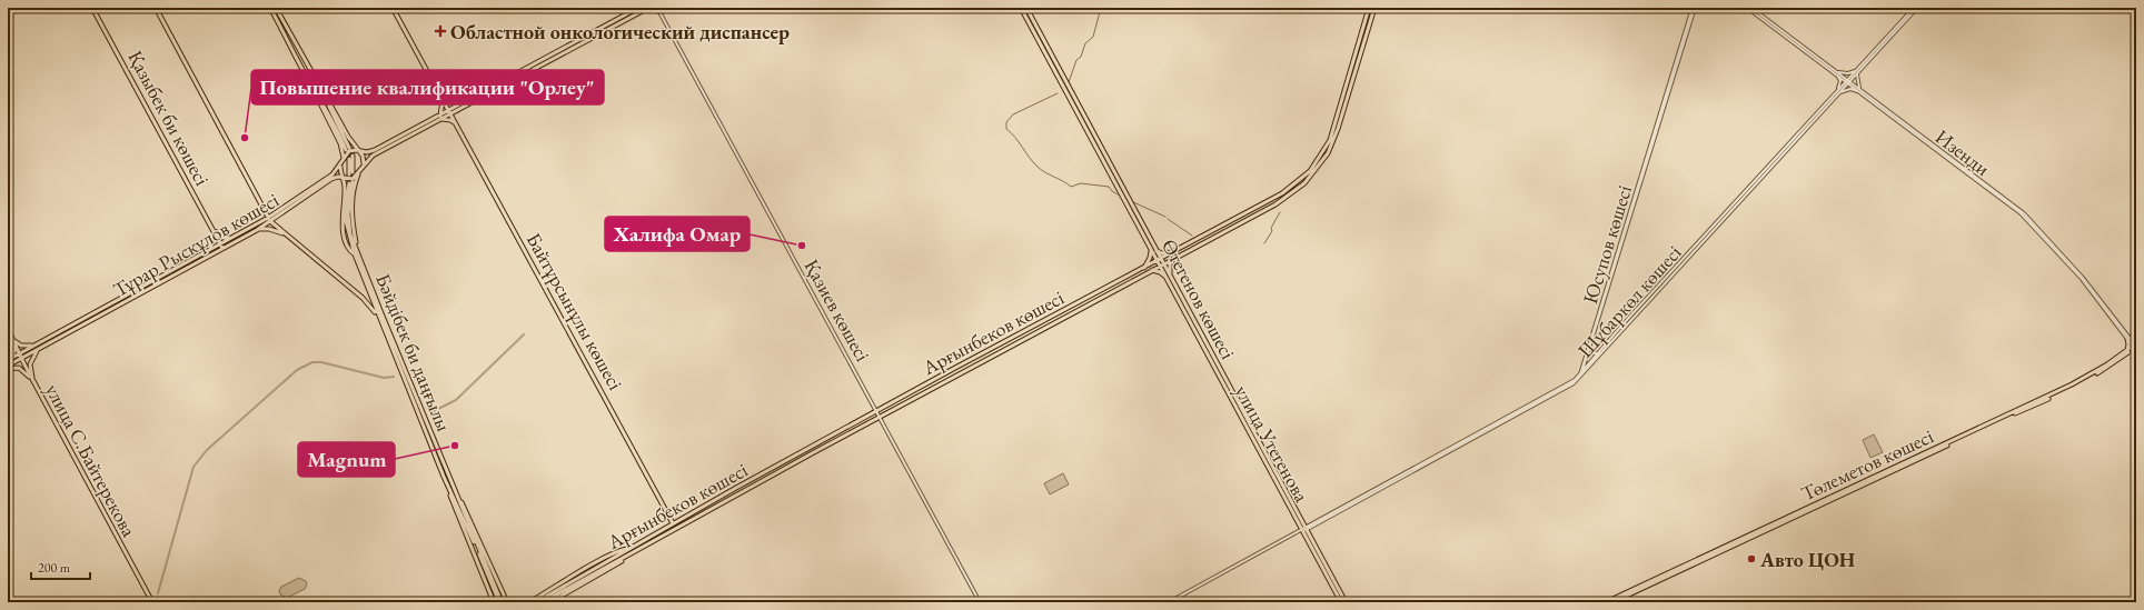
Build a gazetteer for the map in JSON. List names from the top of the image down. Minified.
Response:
{"streets":{"main road":["Қазыбек би көшесі","Тұрар Рыскұлов көшесі","Өтегенов көшесі","Байтұрсынұлы көшесі","Арғынбеков көшесі","Бәйдібек би даңғылы","улица Утегенова","улица С.Байтерекова","Төлеметов көшесі"],"street":["Изенди","Юсупов көшесі","Шұбаркөл көшесі","Қазиев көшесі"]},"crossings":[["Қазыбек би көшесі","Тұрар Рыскұлов көшесі"],["Изенди","Шұбаркөл көшесі"],["Тұрар Рыскұлов көшесі","улица С.Байтерекова"],["Юсупов көшесі","Шұбаркөл көшесі"],["Өтегенов көшесі","Шұбаркөл көшесі"],["Өтегенов көшесі","Арғынбеков көшесі"],["Өтегенов көшесі","улица Утегенова"],["Шұбаркөл көшесі","улица Утегенова"],["Қазиев көшесі","Арғынбеков көшесі"],["Байтұрсынұлы көшесі","Арғынбеков көшесі"]],"places":{"health":["Областной онкологический диспансер"],"other":["Повышение квалификации \"Орлеу\"","Халифа Омар","Magnum","Авто ЦОН"]},"scale_bar":"200 m"}
